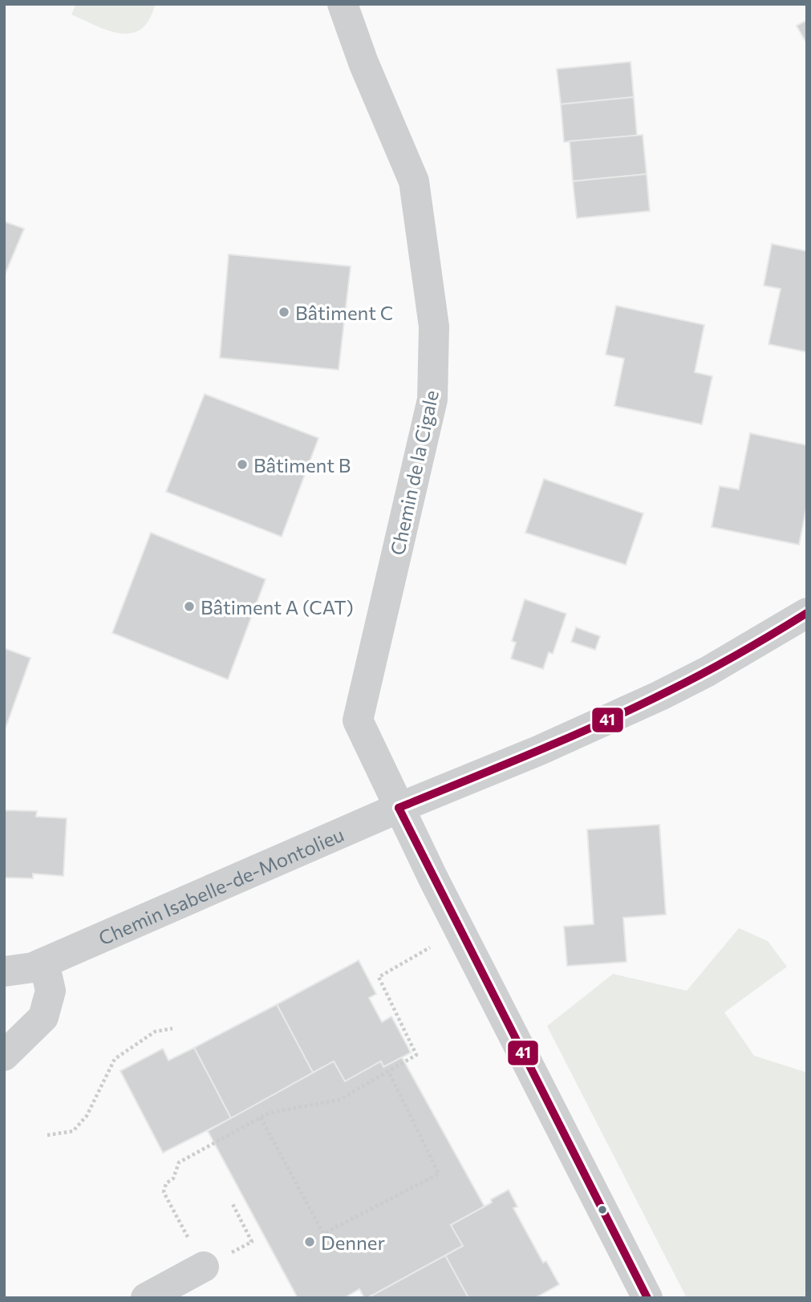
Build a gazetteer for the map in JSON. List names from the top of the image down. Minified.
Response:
{"streets":{"street":["Chemin de la Cigale","Chemin Isabelle-de-Montolieu"]},"crossings":[["Chemin de la Cigale","Chemin Isabelle-de-Montolieu"]],"places":["Bâtiment C","Bâtiment B","Bâtiment A (CAT)","Denner"],"lines":["transit line 41"]}
